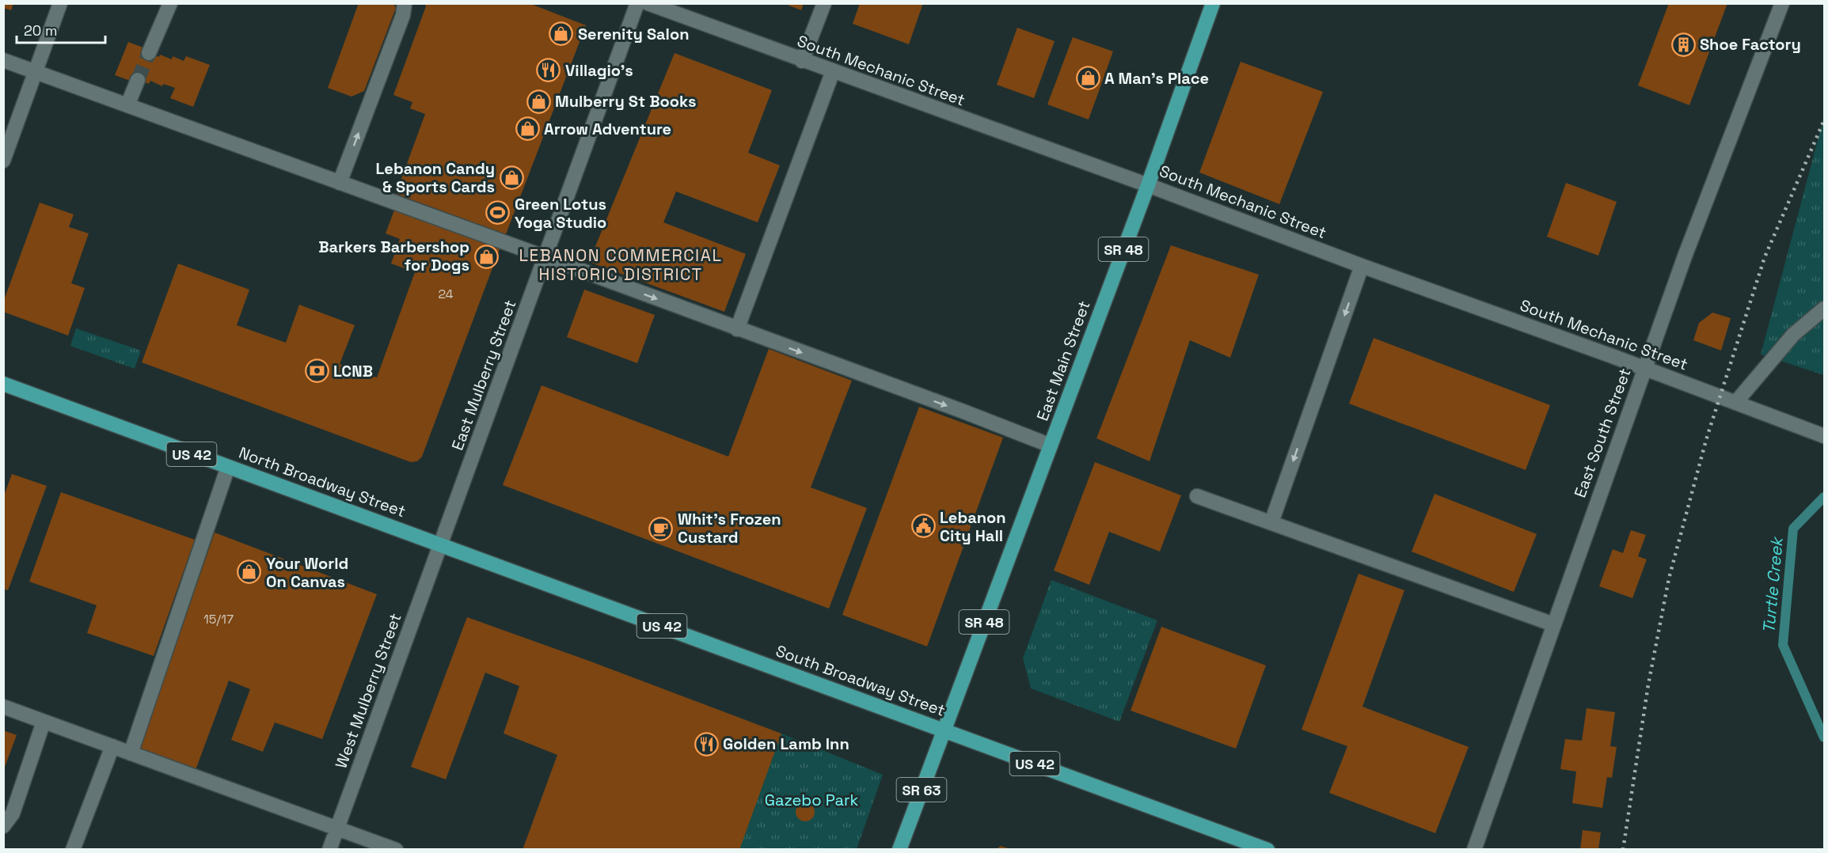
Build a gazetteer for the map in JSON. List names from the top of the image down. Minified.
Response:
{"streets":{"main road":["SR 48","East Main Street","US 42","North Broadway Street","South Broadway Street","SR 63"],"street":["South Mechanic Street","East Mulberry Street","East South Street","West Mulberry Street"]},"crossings":[["South Mechanic Street","East Main Street"],["South Mechanic Street","East South Street"],["East Main Street","South Broadway Street"],["East Main Street","SR 63"],["East Mulberry Street","North Broadway Street"],["East Mulberry Street","South Broadway Street"],["East Mulberry Street","West Mulberry Street"],["North Broadway Street","South Broadway Street"],["North Broadway Street","West Mulberry Street"],["South Broadway Street","West Mulberry Street"],["South Broadway Street","SR 63"]],"districts":["LEBANON COMMERCIAL HISTORIC DISTRICT"],"water":["Turtle Creek"],"parks":["Gazebo Park"],"places":{"shop":["Serenity Salon","A Man's Place","Mulberry St Books","Arrow Adventure","Lebanon Candy & Sports Cards","Barkers Barbershop for Dogs","Your World On Canvas"],"building":["Shoe Factory"],"restaurant":["Villagio's","Golden Lamb Inn"],"sports":["Green Lotus Yoga Studio"],"bank":["LCNB"],"public building":["Lebanon City Hall"],"cafe":["Whit's Frozen Custard"]},"house_numbers":["24","15/17"],"scale_bar":"20 m"}
